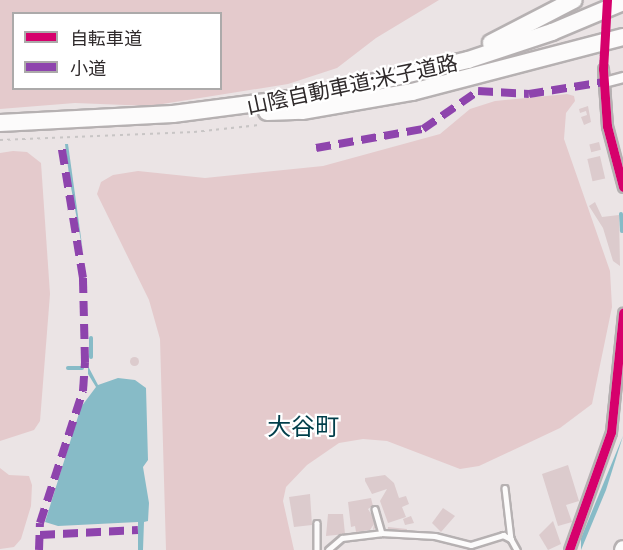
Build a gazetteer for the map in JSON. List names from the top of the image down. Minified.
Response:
{"streets":{"highway":["山陰自動車道;米子道路"]},"districts":["大谷町"],"legend":["自転車道","小道"]}
